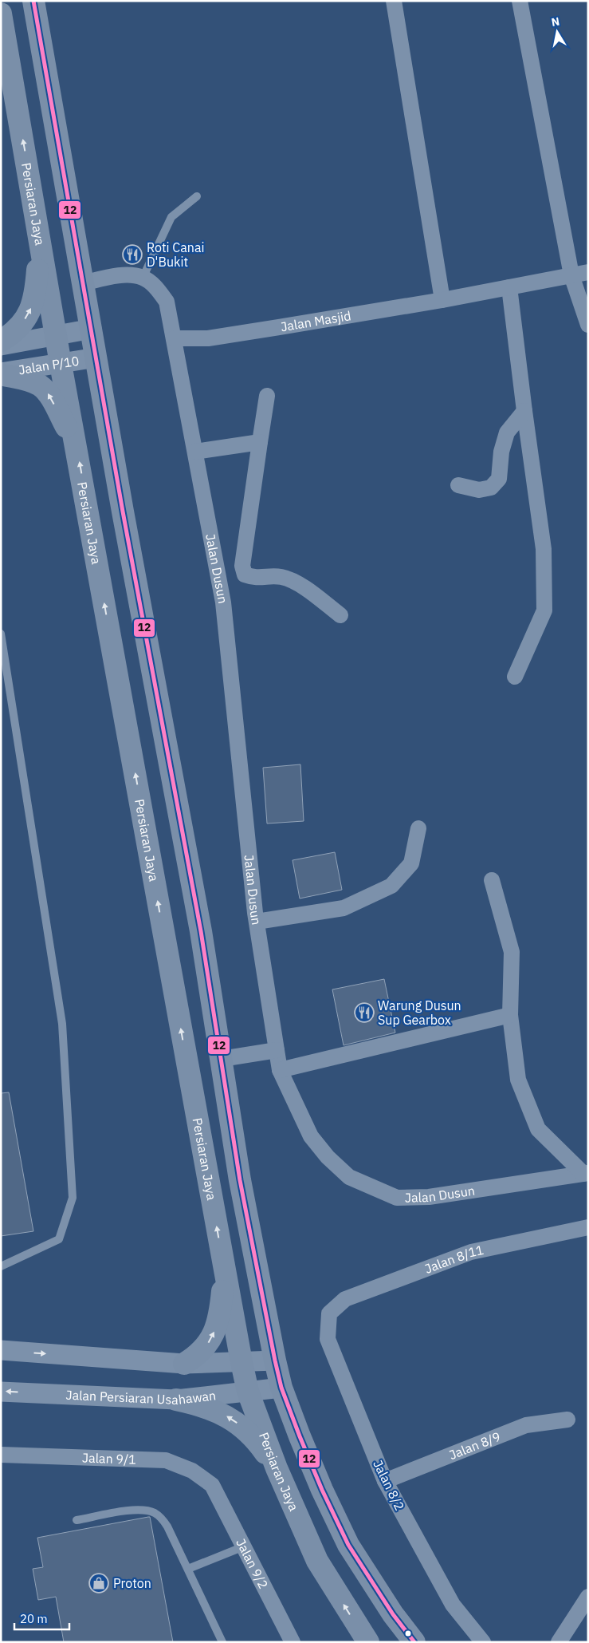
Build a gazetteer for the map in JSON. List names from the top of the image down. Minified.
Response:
{"streets":{"main road":["Persiaran Jaya"],"street":["Jalan Masjid","Jalan P/10","Jalan Dusun","Jalan 8/11","Jalan Persiaran Usahawan","Jalan 8/9","Jalan 9/1","Jalan 8/2","Jalan 9/2"]},"crossings":[["Persiaran Jaya","Jalan P/10"],["Persiaran Jaya","Jalan Persiaran Usahawan"],["Jalan Masjid","Jalan Dusun"],["Jalan 8/11","Jalan 8/2"],["Jalan 8/9","Jalan 8/2"],["Jalan 9/1","Jalan 9/2"]],"places":{"restaurant":["Roti Canai D'Bukit","Warung Dusun Sup Gearbox"],"shop":["Proton"]},"lines":["transit line 12"],"scale_bar":"20 m","north":"top"}
